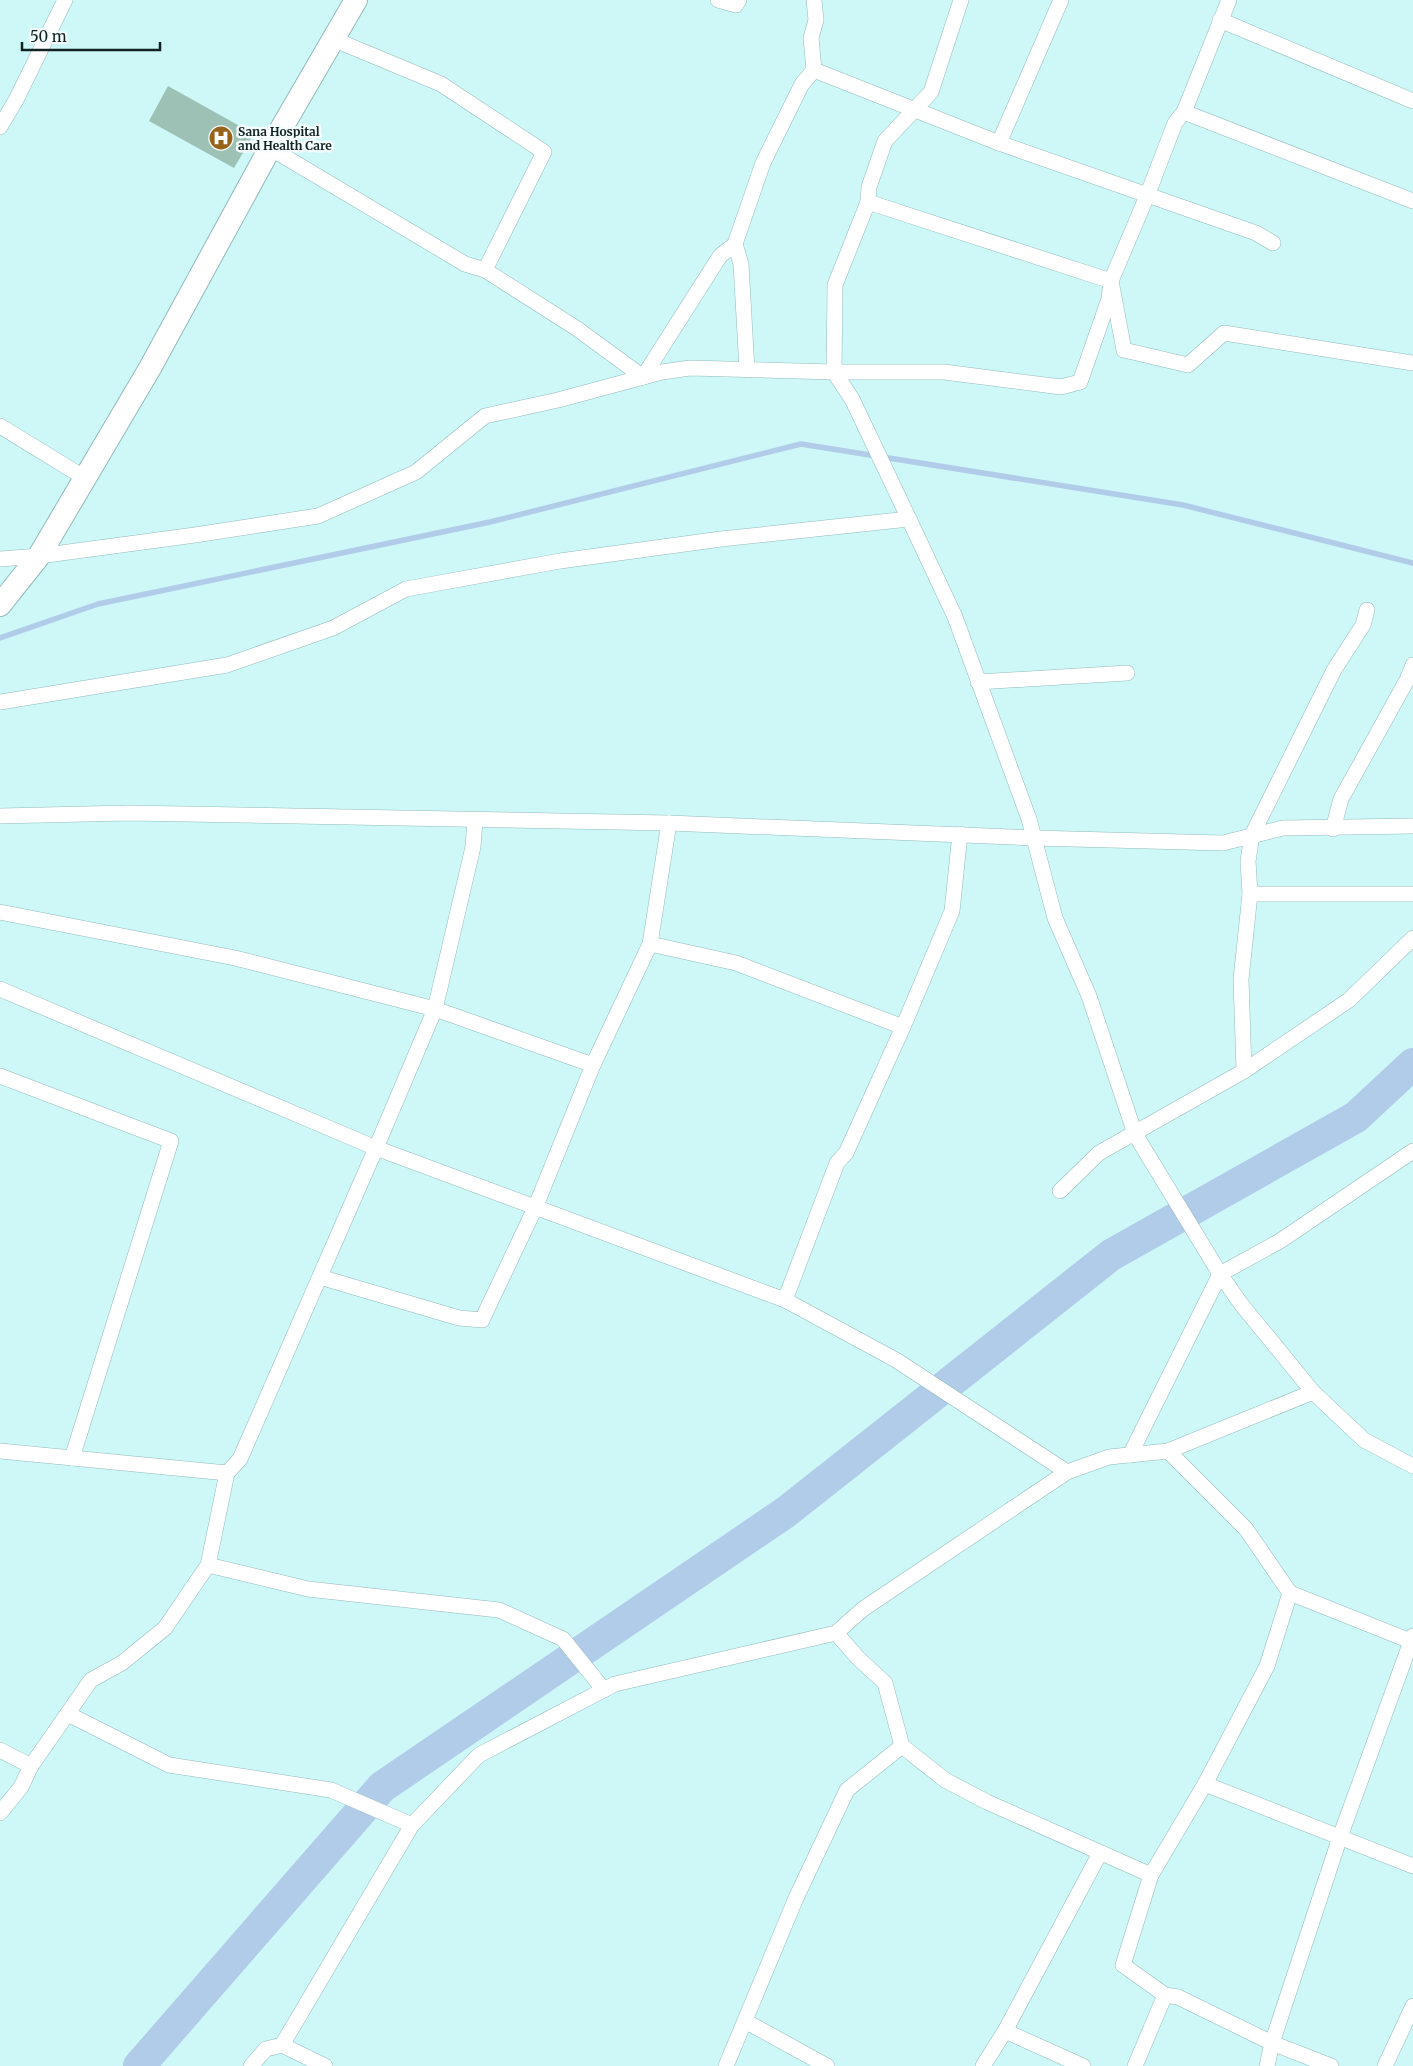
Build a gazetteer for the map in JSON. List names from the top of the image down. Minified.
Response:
{"places":{"hospital":["Sana Hospital and Health Care"]},"scale_bar":"50 m"}
